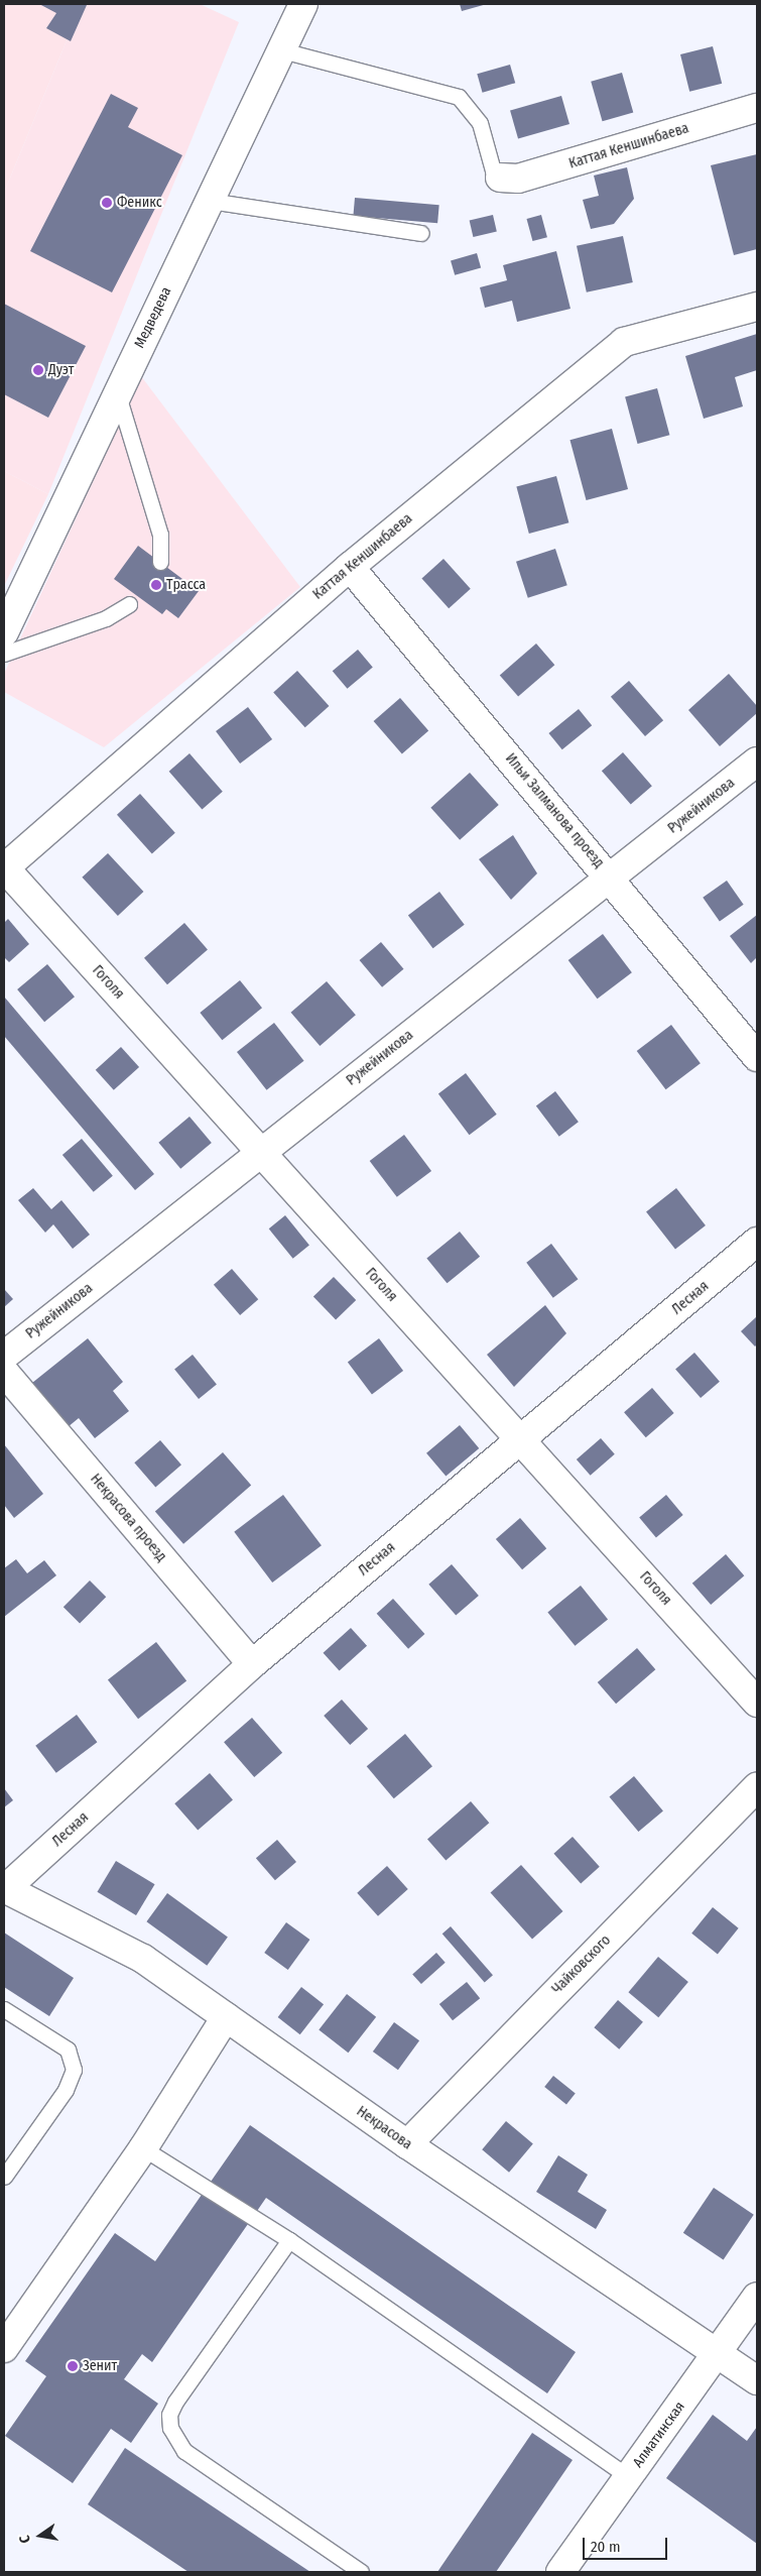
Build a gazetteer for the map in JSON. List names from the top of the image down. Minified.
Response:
{"streets":{"street":["Каттая Кеншинбаева","Медведева","Ружейникова","Ильи Залманова проезд","Гоголя","Лесная","Некрасова проезд","Чайковского","Некрасова","Алматинская"]},"crossings":[["Каттая Кеншинбаева","Ильи Залманова проезд"],["Каттая Кеншинбаева","Гоголя"],["Ружейникова","Ильи Залманова проезд"],["Ружейникова","Гоголя"],["Гоголя","Лесная"],["Лесная","Некрасова проезд"],["Лесная","Некрасова"],["Чайковского","Некрасова"],["Некрасова","Алматинская"]],"places":["Феникс","Дуэт","Трасса","Зенит"],"scale_bar":"20 m","north":"left"}
